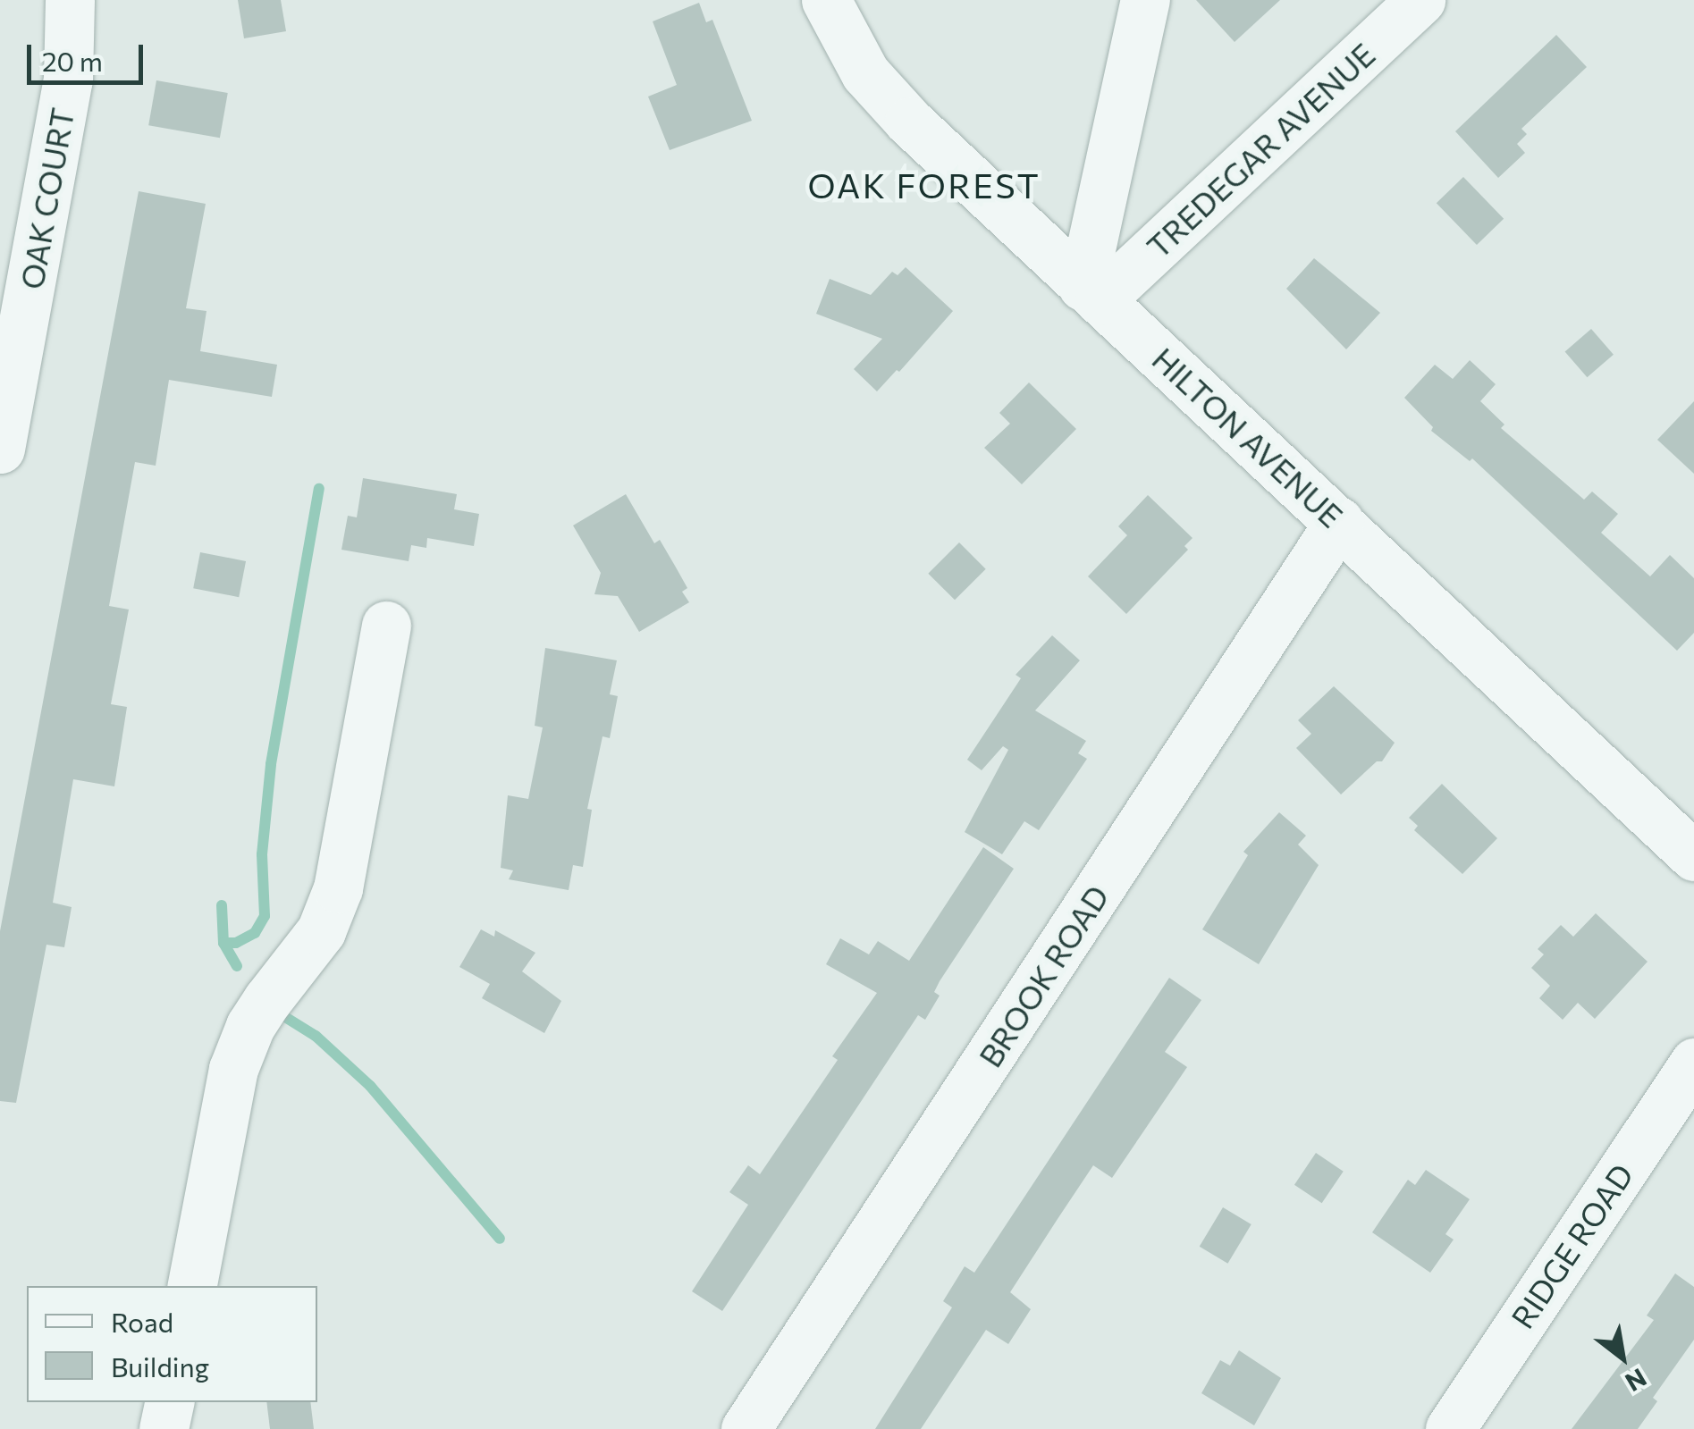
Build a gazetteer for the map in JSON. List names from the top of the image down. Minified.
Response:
{"streets":{"street":["TREDEGAR AVENUE","OAK COURT","HILTON AVENUE","BROOK ROAD","RIDGE ROAD"]},"crossings":[["TREDEGAR AVENUE","HILTON AVENUE"],["HILTON AVENUE","BROOK ROAD"]],"districts":["OAK FOREST"],"legend":["Road","Building"],"scale_bar":"20 m","north":"bottom right"}
